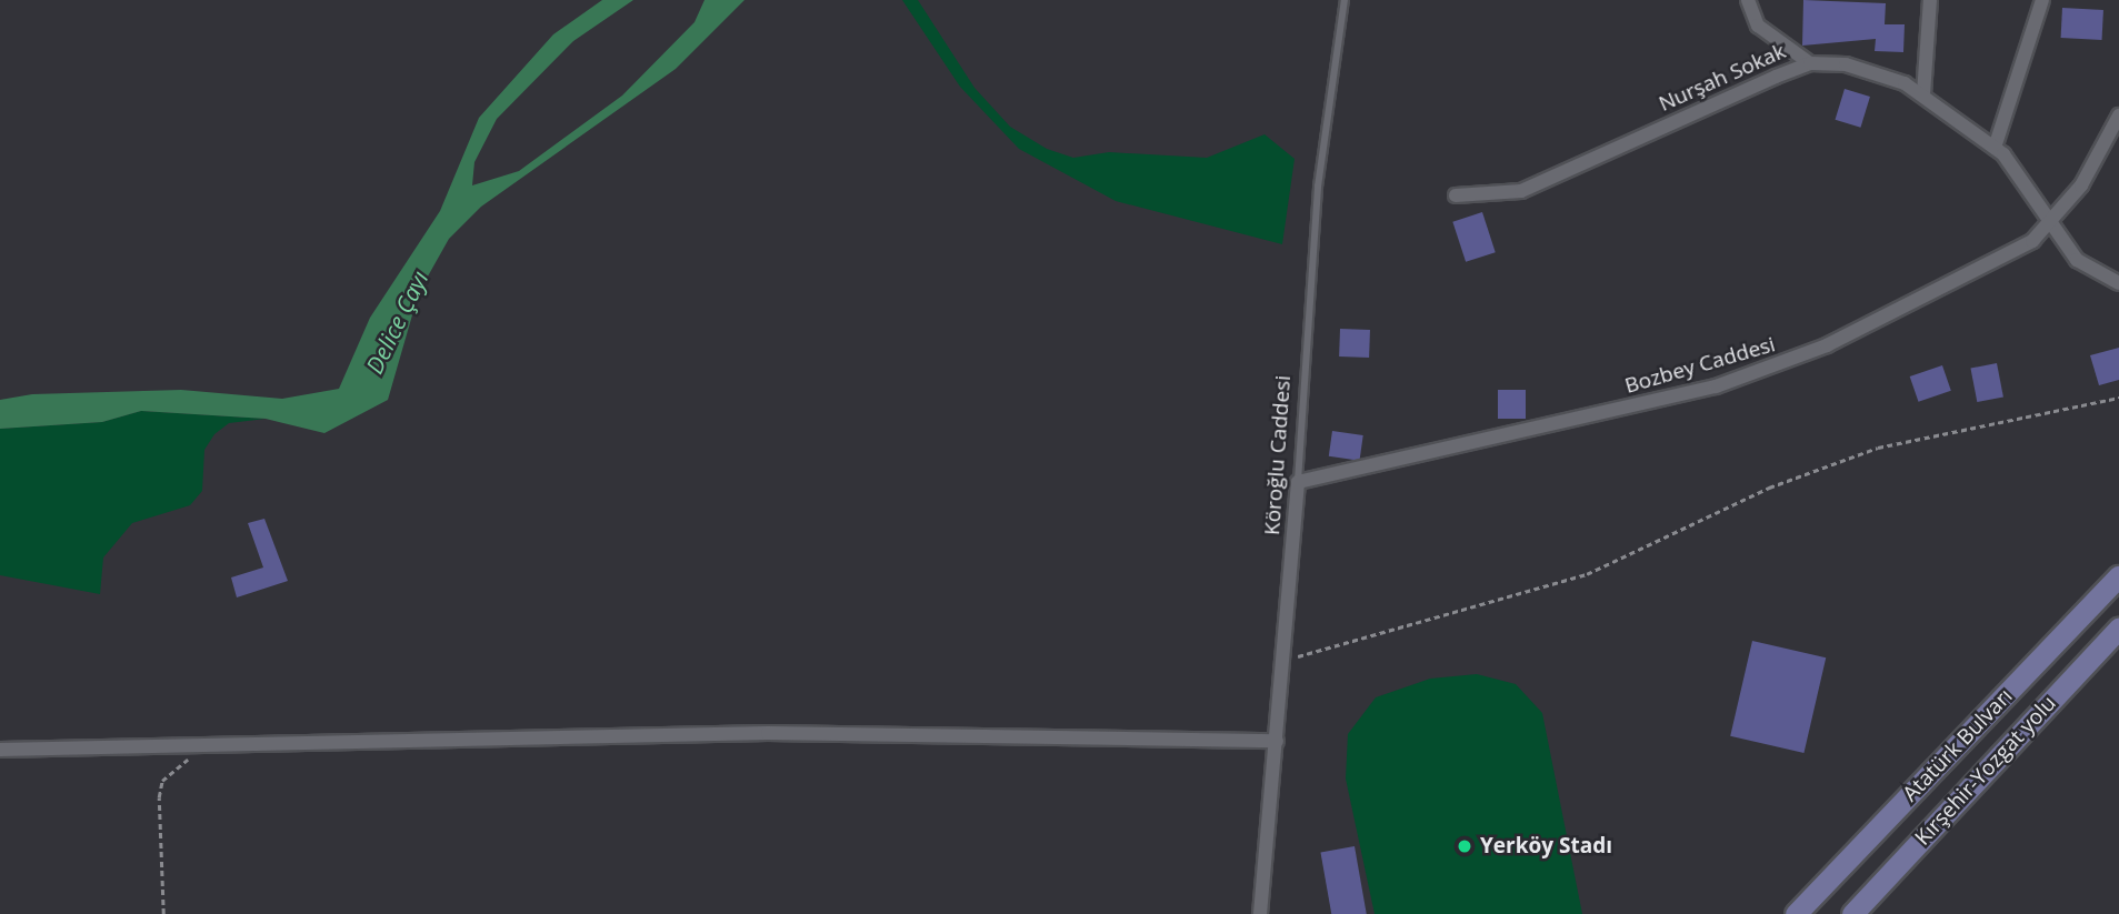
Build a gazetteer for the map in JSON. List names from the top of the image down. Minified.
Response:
{"streets":{"main road":["Atatürk Bulvarı","Kırşehir-Yozgat yolu"],"street":["Nurşah Sokak","Bozbey Caddesi","Köroğlu Caddesi"]},"crossings":[["Nurşah Sokak","Bozbey Caddesi"],["Bozbey Caddesi","Köroğlu Caddesi"]],"water":["Delice Çayı"],"places":["Yerköy Stadı"]}
